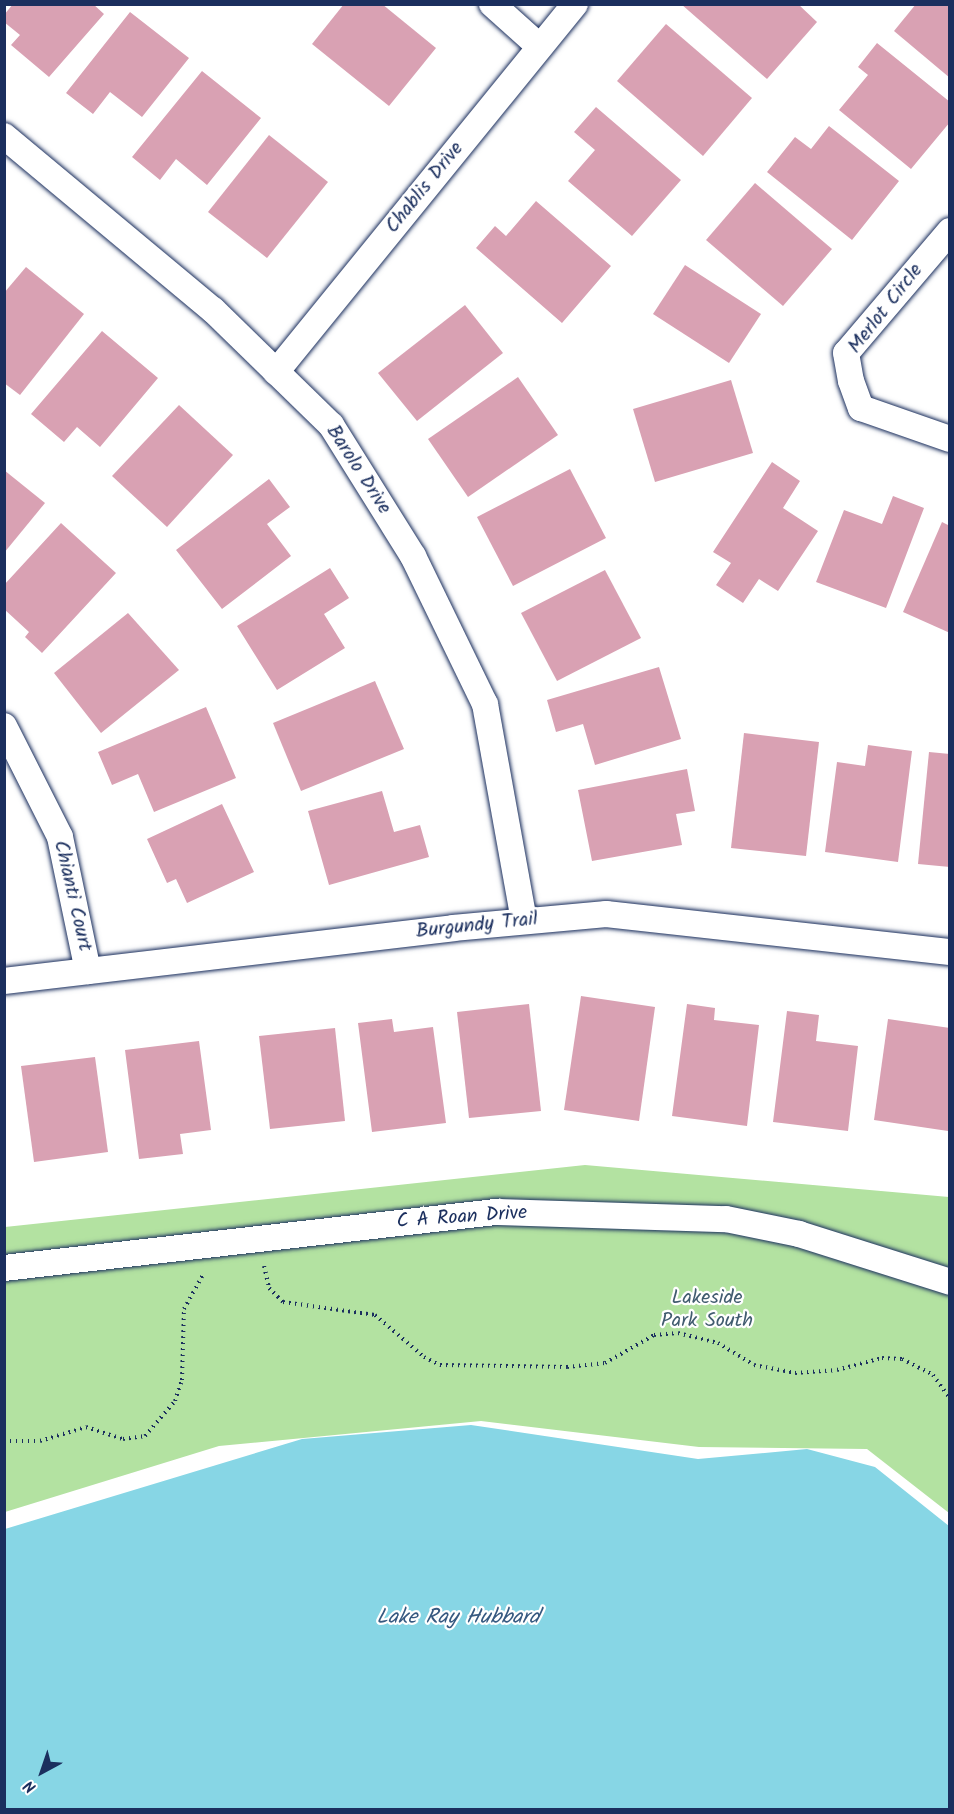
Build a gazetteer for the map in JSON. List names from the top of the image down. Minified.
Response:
{"streets":{"street":["Chablis Drive","Merlot Circle","Barolo Drive","Chianti Court","Burgundy Trail","C A Roan Drive"]},"crossings":[["Chablis Drive","Barolo Drive"],["Barolo Drive","Burgundy Trail"],["Chianti Court","Burgundy Trail"]],"water":["Lake Ray Hubbard"],"parks":["Lakeside Park South"],"north":"bottom left"}
